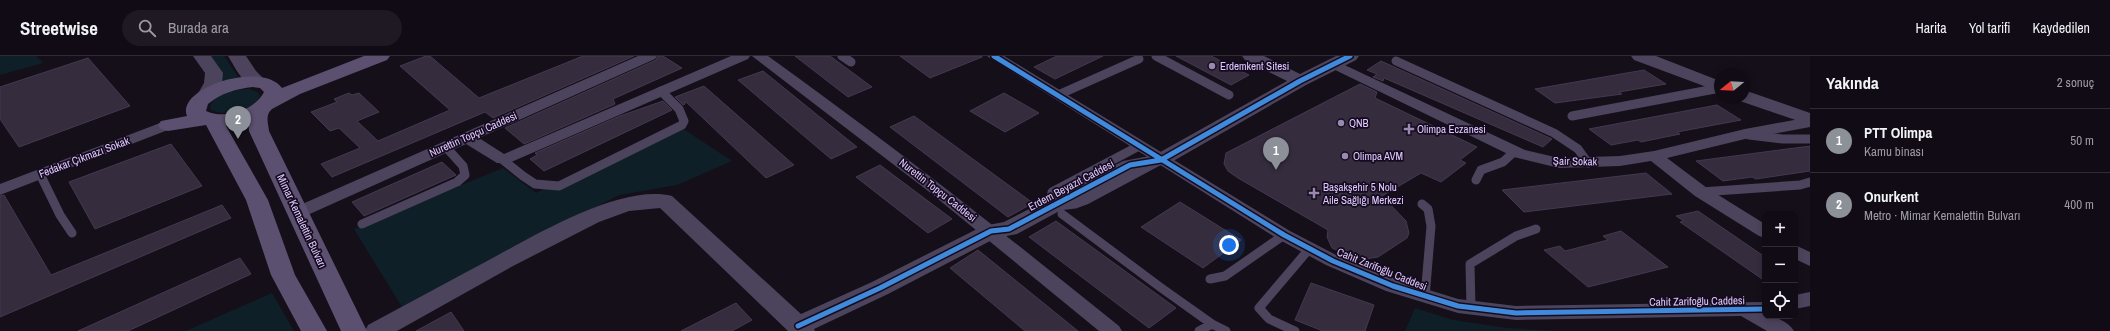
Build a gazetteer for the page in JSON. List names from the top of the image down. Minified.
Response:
{"streets":{"main road":["Mimar Kemalettin Bulvarı"],"street":["Nurettin Topçu Caddesi","Fedakar Çıkmazı Sokak","Şair Sokak","Erdem Beyazıt Caddesi","Cahit Zarifoğlu Caddesi"]},"crossings":[["Nurettin Topçu Caddesi","Erdem Beyazıt Caddesi"],["Nurettin Topçu Caddesi","Mimar Kemalettin Bulvarı"],["Şair Sokak","Erdem Beyazıt Caddesi"],["Erdem Beyazıt Caddesi","Cahit Zarifoğlu Caddesi"]],"places":{"other":["Erdemkent Sitesi","QNB","Olimpa AVM"],"health":["Olimpa Eczanesi","Başakşehir 5 Nolu Aile Sağlığı Merkezi"]},"north":"left","page":{"header":"Streetwise","search":"Burada ara","nav":["Harita","Yol tarifi","Kaydedilen"],"heading":["Yakında","2 sonuç"],"pins":["2","1"],"list":[{"mark":"1","name":"PTT Olimpa","note":"Kamu binası","value":"50 m"},{"mark":"2","name":"Onurkent","note":"Metro · Mimar Kemalettin Bulvarı","value":"400 m"}],"map_buttons":["+","−"]}}
